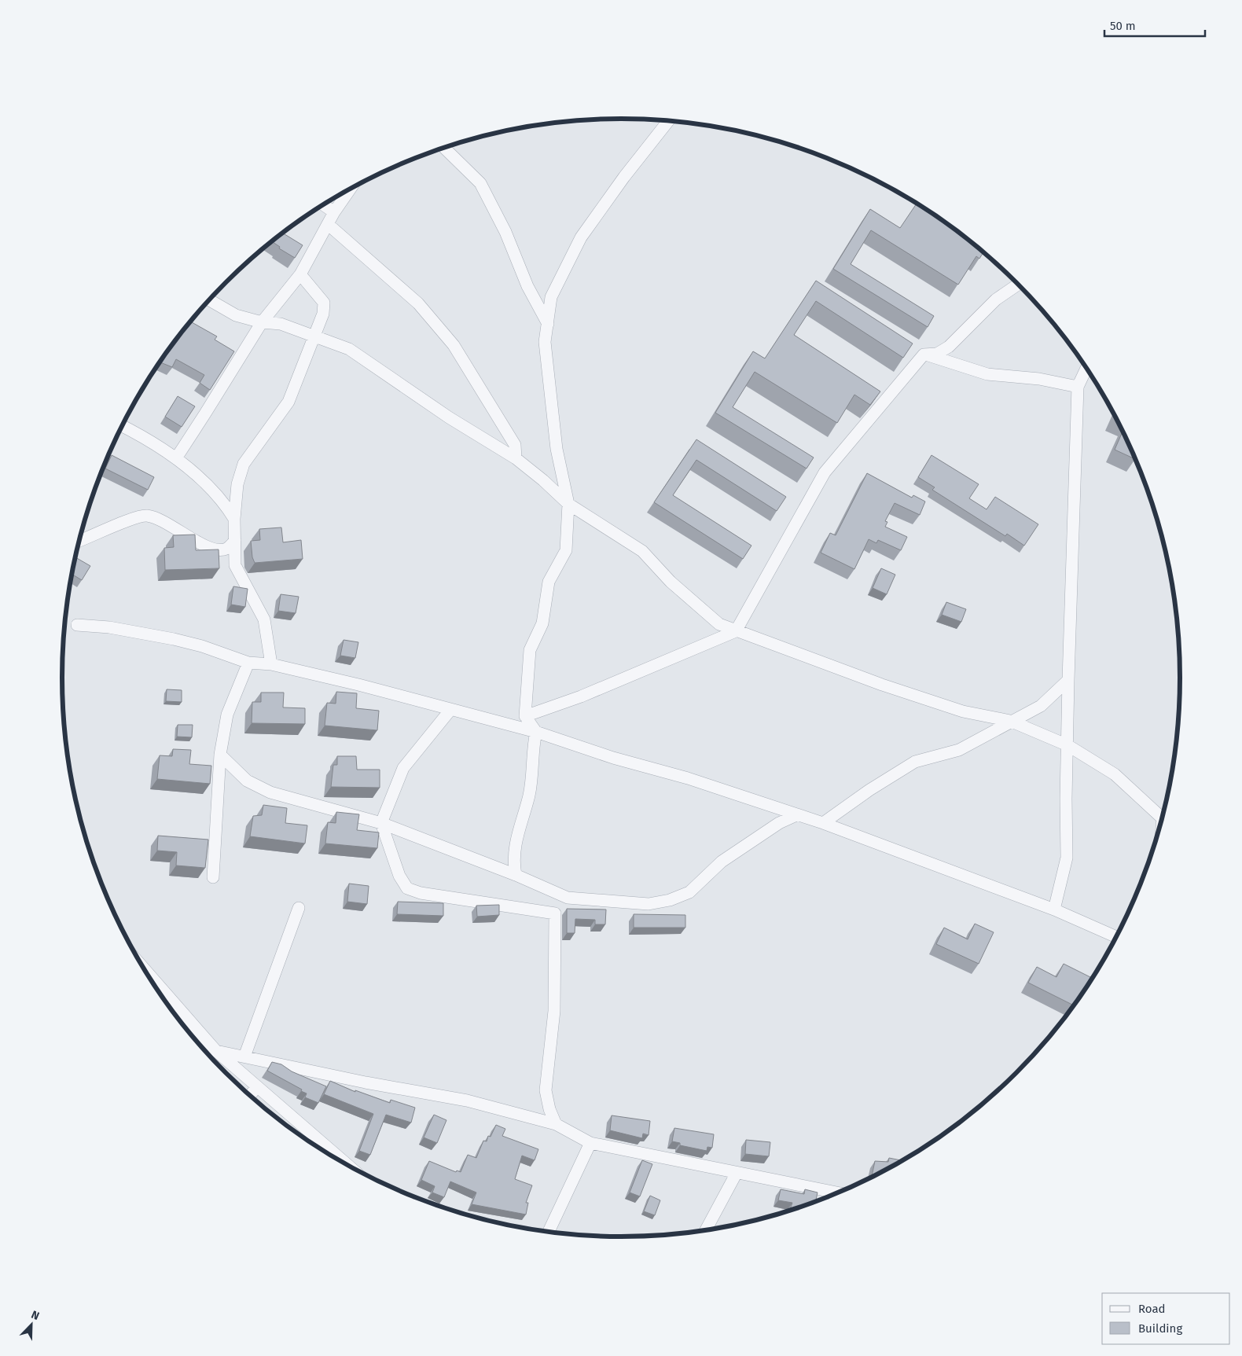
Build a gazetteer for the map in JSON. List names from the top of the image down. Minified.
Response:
{"legend":["Road","Building"],"scale_bar":"50 m","north":"top right"}
